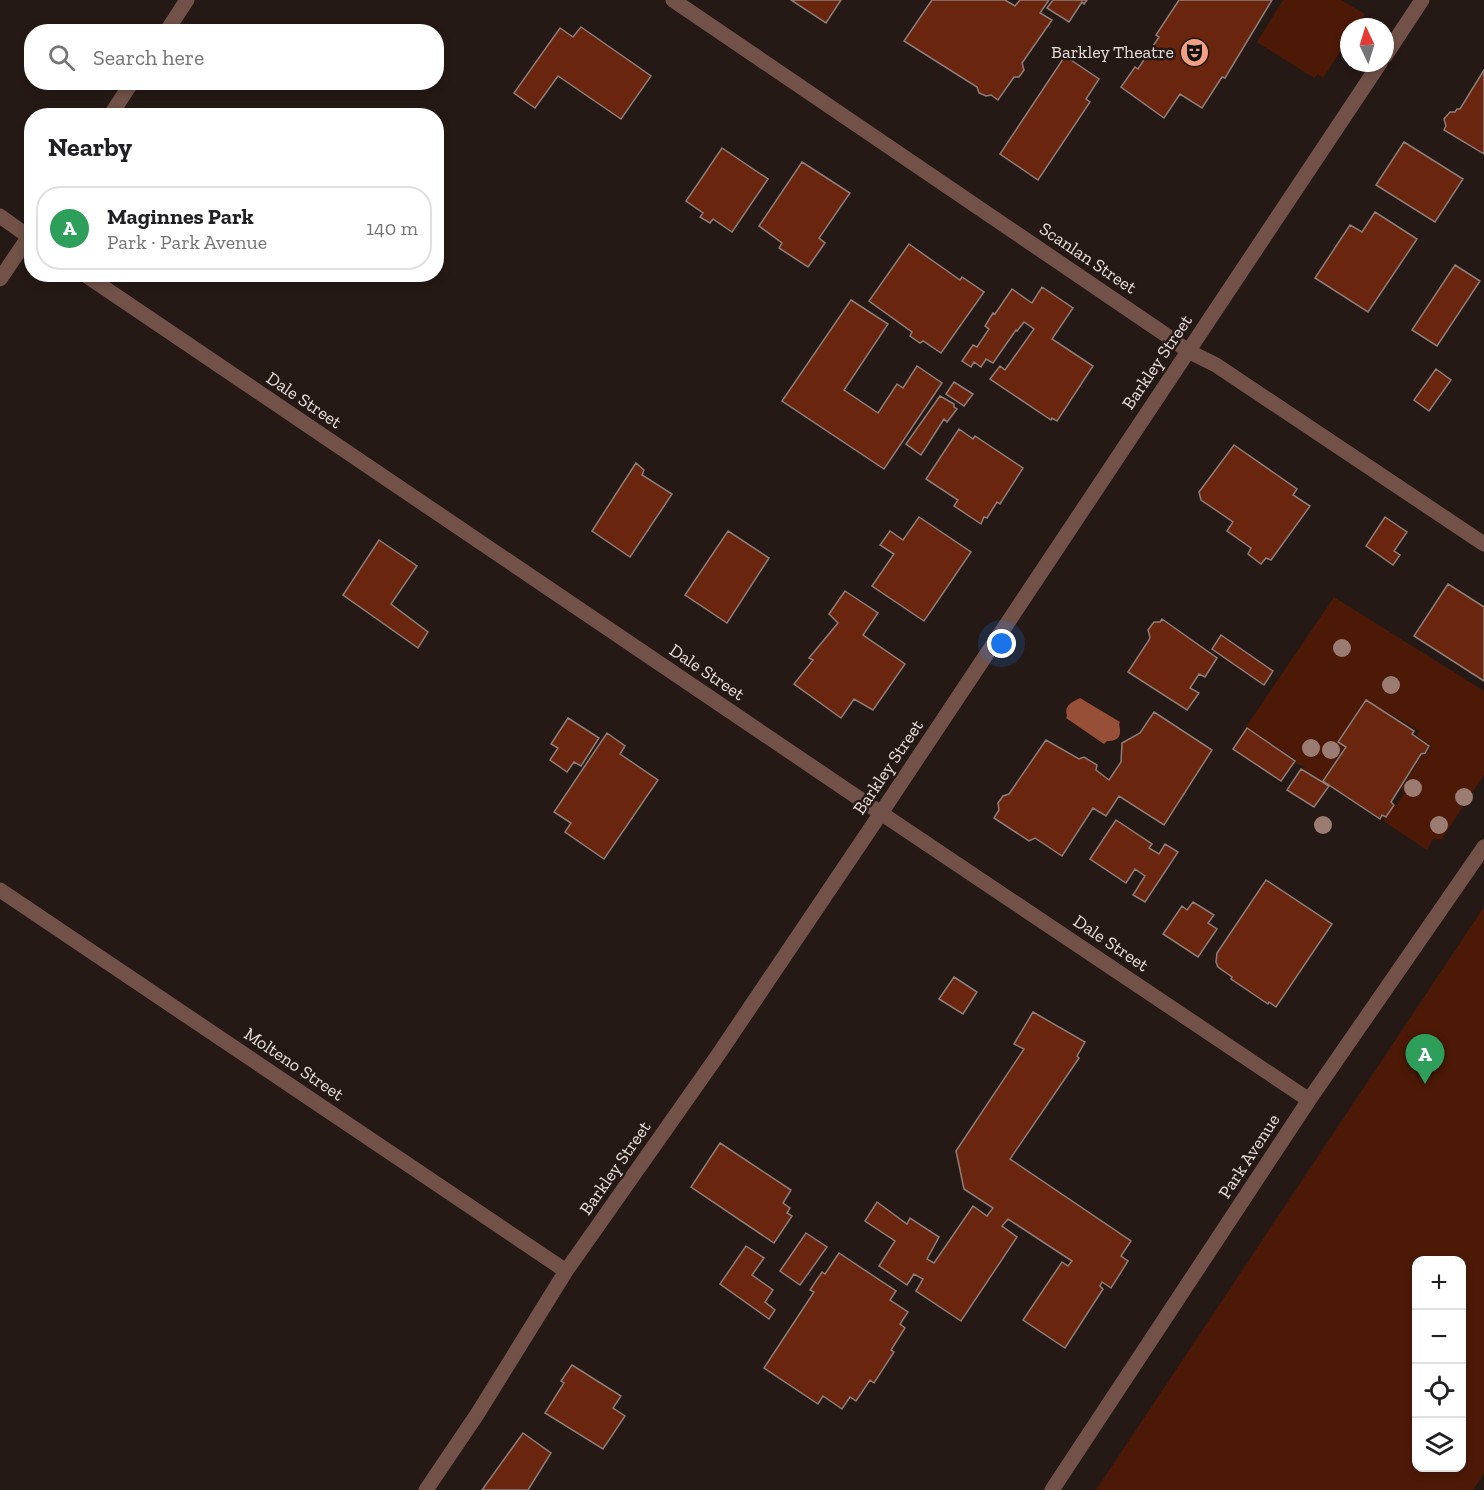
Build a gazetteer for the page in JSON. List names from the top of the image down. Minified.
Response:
{"streets":{"street":["Scanlan Street","Barkley Street","Dale Street","Molteno Street","Park Avenue"]},"crossings":[["Scanlan Street","Barkley Street"],["Barkley Street","Dale Street"],["Barkley Street","Molteno Street"],["Dale Street","Park Avenue"]],"places":{"theatre":["Barkley Theatre"]},"north":"top","page":{"search":"Search here","heading":"Nearby","list":[{"mark":"A","name":"Maginnes Park","note":"Park · Park Avenue","value":"140 m"}],"pins":"A","map_buttons":["+","−"]}}
